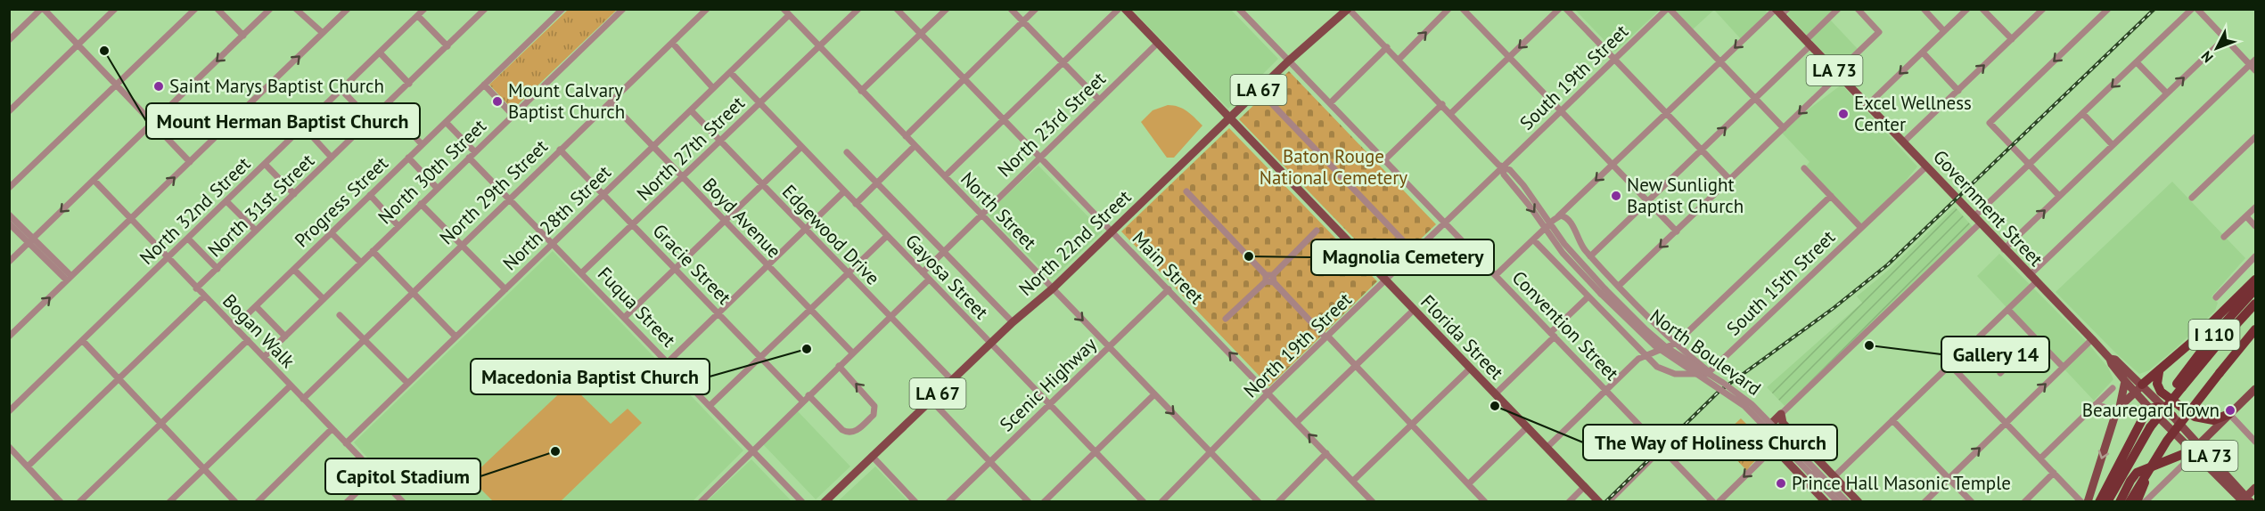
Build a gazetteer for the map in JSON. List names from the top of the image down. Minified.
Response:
{"streets":{"highway":["I 110"],"main road":["LA 73","LA 67","Government Street","North 22nd Street","Florida Street"],"street":["South 19th Street","North 23rd Street","North 27th Street","North 30th Street","North 29th Street","Progress Street","North 31st Street","North 32nd Street","North Street","North 28th Street","Boyd Avenue","Edgewood Drive","Gracie Street","Main Street","Gayosa Street","South 15th Street","Fuqua Street","Convention Street","Bogan Walk","North 19th Street","North Boulevard","Scenic Highway"]},"crossings":[["South 19th Street","North 19th Street"],["South 19th Street","North Boulevard"],["North 23rd Street","North Street"],["North 23rd Street","Main Street"],["North 23rd Street","Gayosa Street"],["North 23rd Street","Florida Street"],["North 27th Street","North Street"],["North 27th Street","Boyd Avenue"],["North 27th Street","Edgewood Drive"],["North 27th Street","Gracie Street"],["North 27th Street","Gayosa Street"],["North 27th Street","Fuqua Street"],["North 30th Street","Fuqua Street"],["North 30th Street","Bogan Walk"],["North 29th Street","Boyd Avenue"],["North 29th Street","Gracie Street"],["North 29th Street","Fuqua Street"],["North 29th Street","Bogan Walk"],["Progress Street","Bogan Walk"],["North 31st Street","Bogan Walk"],["Government Street","South 15th Street"],["North 32nd Street","Bogan Walk"],["North Street","North 28th Street"],["North Street","North 22nd Street"],["North Street","North 19th Street"],["North Street","Scenic Highway"],["North 28th Street","Boyd Avenue"],["North 28th Street","Edgewood Drive"],["North 28th Street","Gracie Street"],["North 28th Street","Gayosa Street"],["North 28th Street","Fuqua Street"],["North 28th Street","Bogan Walk"],["Edgewood Drive","North 22nd Street"],["North 22nd Street","Main Street"],["North 22nd Street","Gayosa Street"],["North 22nd Street","Convention Street"],["North 22nd Street","Florida Street"],["North 22nd Street","North Boulevard"],["Main Street","North 19th Street"],["Main Street","Scenic Highway"],["Gayosa Street","Scenic Highway"],["South 15th Street","North Boulevard"],["Convention Street","North 19th Street"],["Florida Street","North 19th Street"],["North 19th Street","North Boulevard"]],"parks":["Baton Rouge National Cemetery"],"places":["Mount Herman Baptist Church","Saint Marys Baptist Church","Mount Calvary Baptist Church","Excel Wellness Center","New Sunlight Baptist Church","Magnolia Cemetery","Gallery 14","Macedonia Baptist Church","The Way of Holiness Church","Beauregard Town","Capitol Stadium","Prince Hall Masonic Temple"],"north":"bottom left"}
